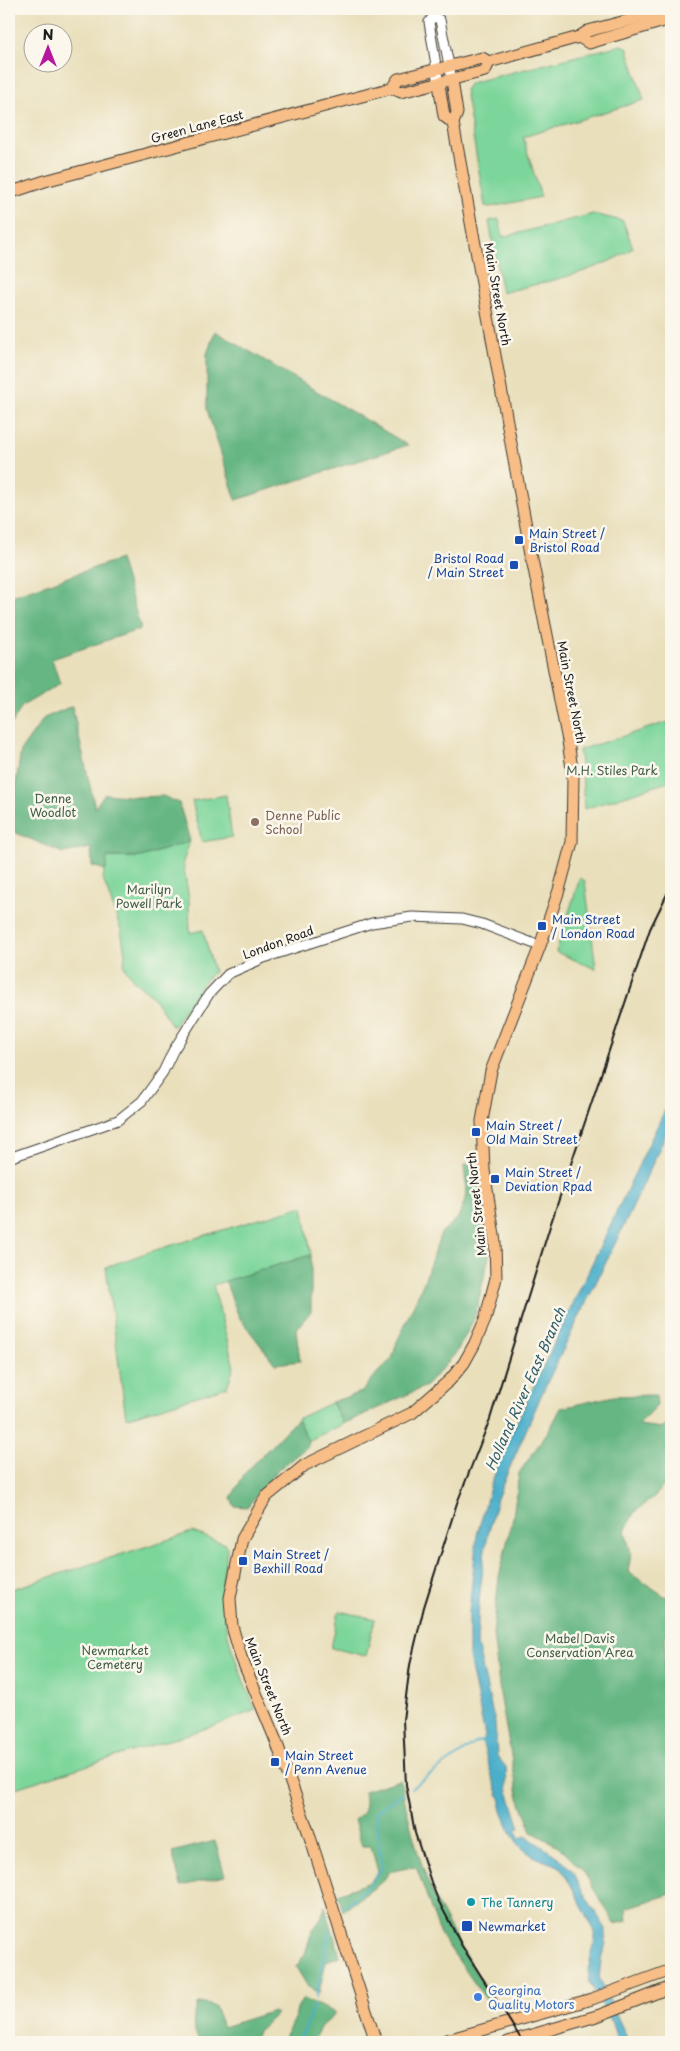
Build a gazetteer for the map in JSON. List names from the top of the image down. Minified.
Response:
{"streets":{"main road":["Green Lane East","Main Street North"],"street":["London Road"]},"crossings":[["Green Lane East","Main Street North"],["Main Street North","London Road"]],"water":["Holland River East Branch"],"parks":["M.H. Stiles Park","Denne Woodlot","Marilyn Powell Park","Mabel Davis Conservation Area","Newmarket Cemetery"],"places":{"transit":["Main Street / Bristol Road","Bristol Road / Main Street","Main Street / London Road","Main Street / Old Main Street","Main Street / Deviation Rpad","Main Street / Bexhill Road","Main Street / Penn Avenue","Newmarket"],"other":["Denne Public School","The Tannery","Georgina Quality Motors"]},"north":"top"}
